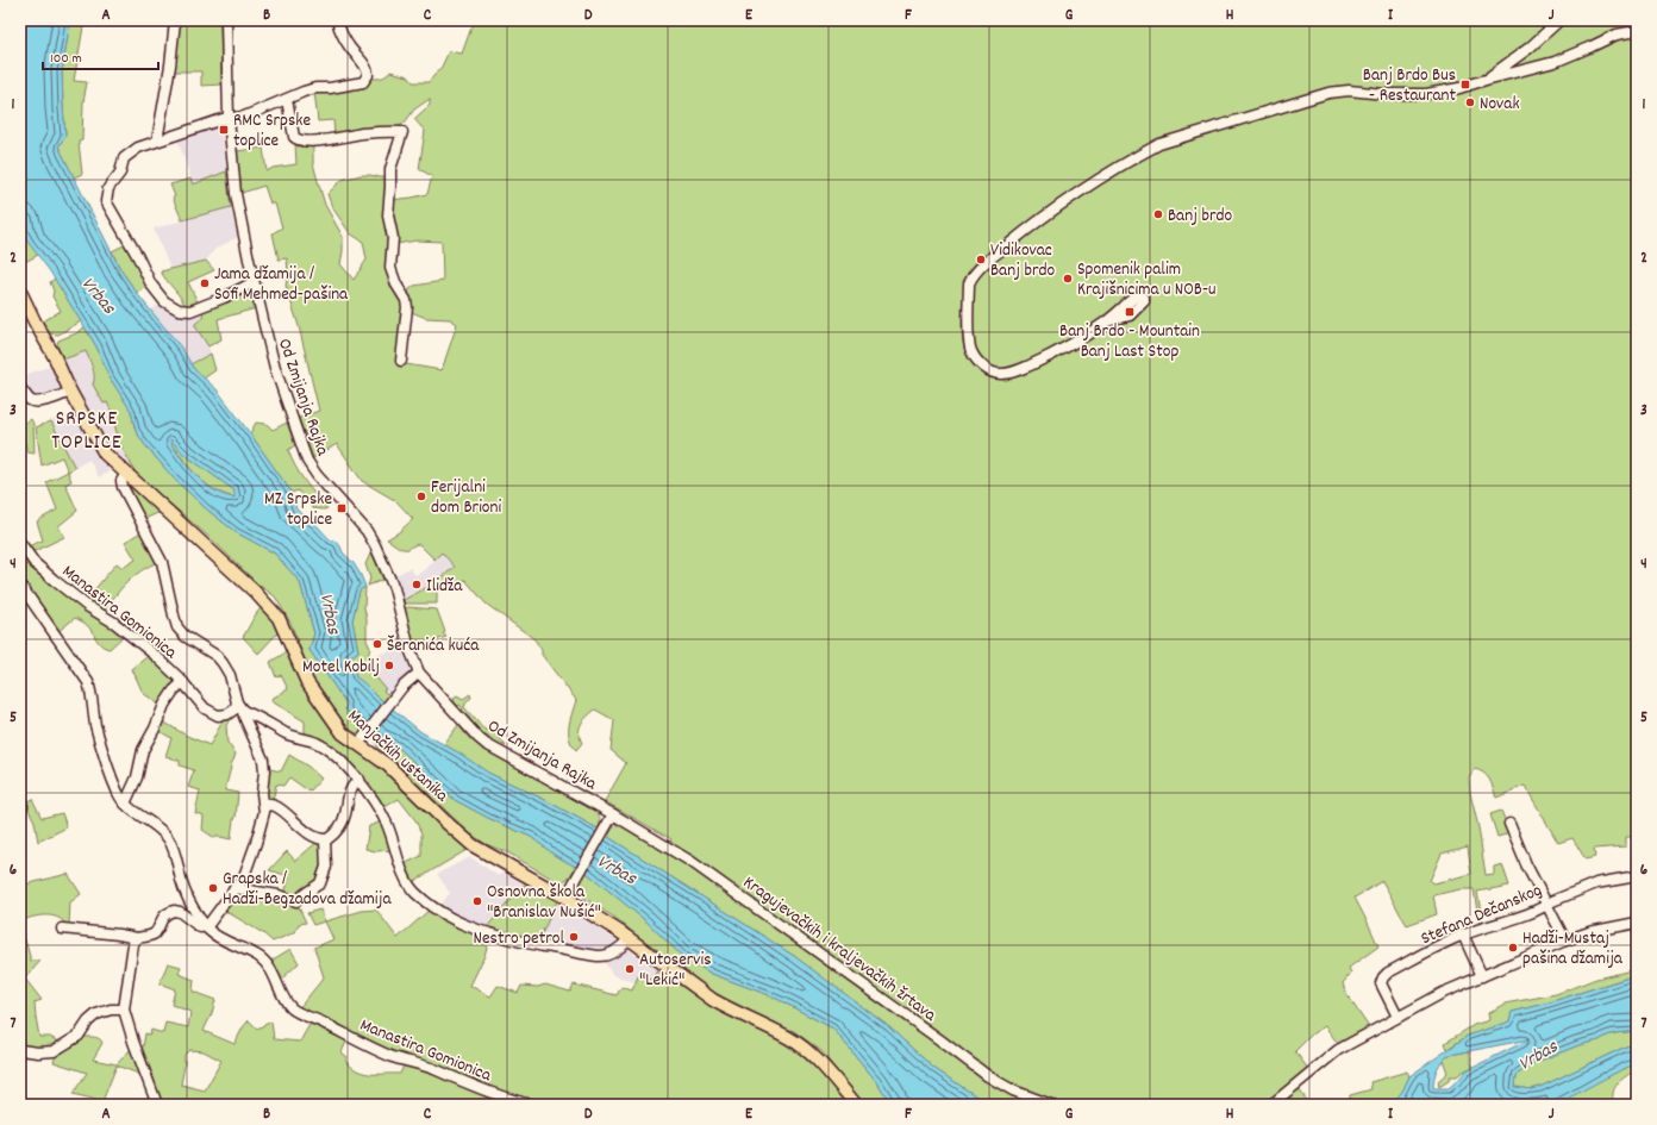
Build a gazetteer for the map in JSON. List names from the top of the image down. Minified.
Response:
{"streets":{"main road":["Manjačkih ustanika"],"street":["Od Zmijanja Rajka","Manastira Gomionica","Stefana Dečanskog","Kragujevačkih i kraljevačkih žrtava"]},"crossings":[["Od Zmijanja Rajka","Kragujevačkih i kraljevačkih žrtava"],["Manastira Gomionica","Manjačkih ustanika"]],"districts":["SRPSKE TOPLICE"],"water":["Vrbas"],"places":{"transit":["Banj Brdo Bus - Restaurant","RMC Srpske toplice","Banj Brdo - Mountain Banj Last Stop","MZ Srpske toplice"],"other":["Novak","Banj brdo","Vidikovac Banj brdo","Spomenik palim Krajišnicima u NOB-u","Jama džamija / Sofi Mehmed-pašina","Ferijalni dom Brioni","Ilidža","Šeranića kuća","Motel Kobilj","Grapska / Hadži-Begzadova džamija","Osnovna škola \"Branislav Nušić\"","Nestro petrol","Hadži-Mustaj pašina džamija","Autoservis \"Lekić\""]},"scale_bar":"100 m","grid":{"columns":["A","B","C","D","E","F","G","H","I","J"],"rows":["1","2","3","4","5","6","7"]}}
